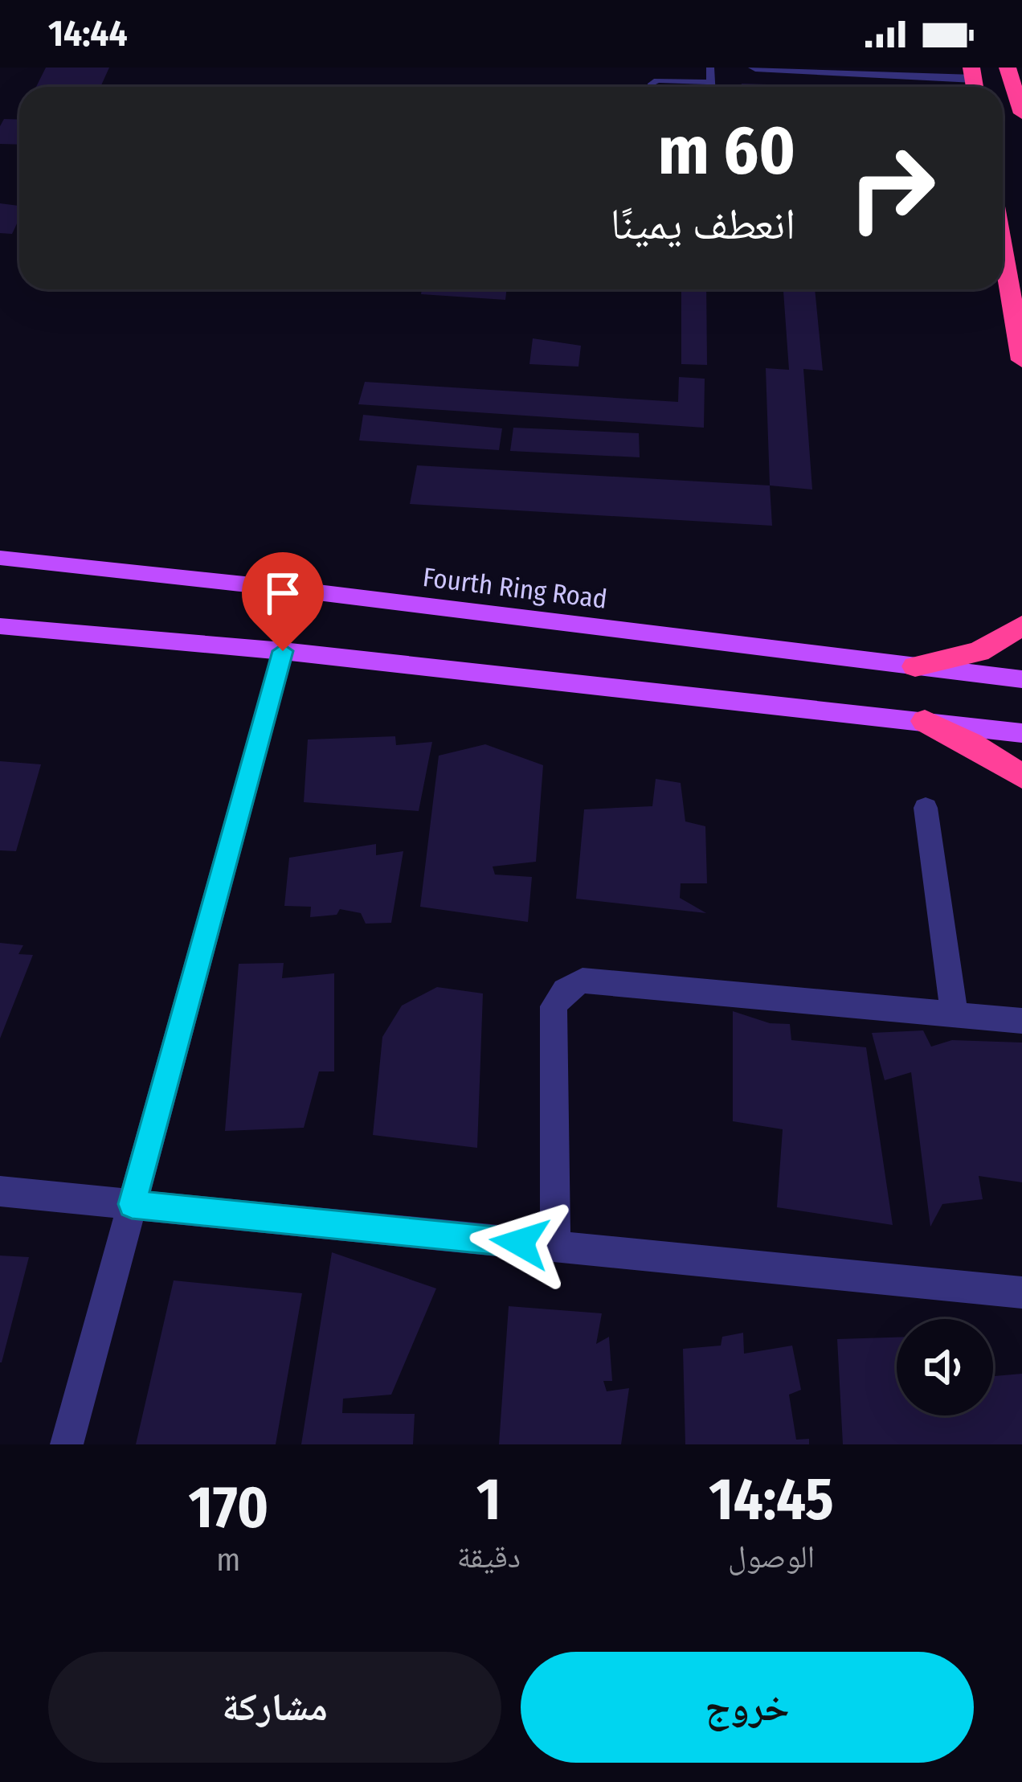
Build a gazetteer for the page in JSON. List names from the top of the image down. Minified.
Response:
{"streets":{"main road":["Fourth Ring Road"]},"page":{"status":"14:44","turn":["60 m","انعطف يمينًا"],"eta":["14:45","الوصول","1","دقيقة","170","m"],"buttons":["خروج","مشاركة"]}}
